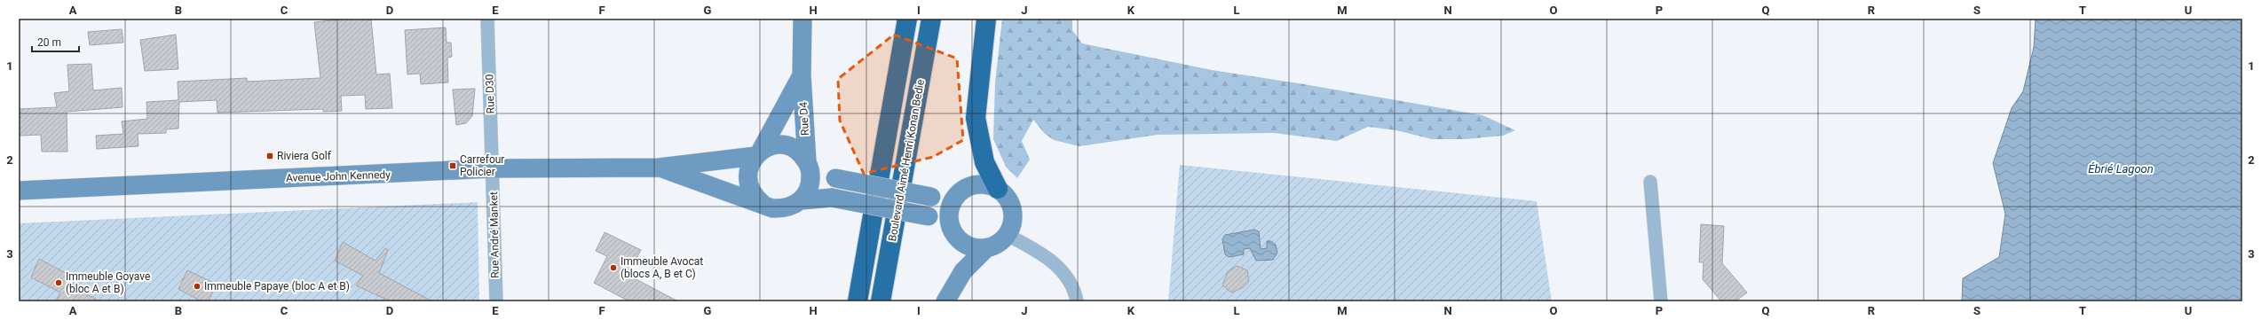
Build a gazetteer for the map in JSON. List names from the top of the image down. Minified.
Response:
{"streets":{"highway":["Boulevard Aimé Henri Konan Bedie"],"main road":["Rue D4","Avenue John Kennedy"],"street":["Rue D30","Rue André Manket"]},"crossings":[["Rue D30","Avenue John Kennedy"],["Rue D30","Rue André Manket"],["Rue D4","Avenue John Kennedy"],["Avenue John Kennedy","Rue André Manket"]],"water":["Ébrié Lagoon"],"places":{"transit":["Riviera Golf","Carrefour Policier"],"other":["Immeuble Avocat (blocs A, B et C)","Immeuble Goyave (bloc A et B)","Immeuble Papaye (bloc A et B)"]},"scale_bar":"20 m","grid":{"columns":["A","B","C","D","E","F","G","H","I","J","K","L","M","N","O","P","Q","R","S","T","U"],"rows":["1","2","3"]}}
